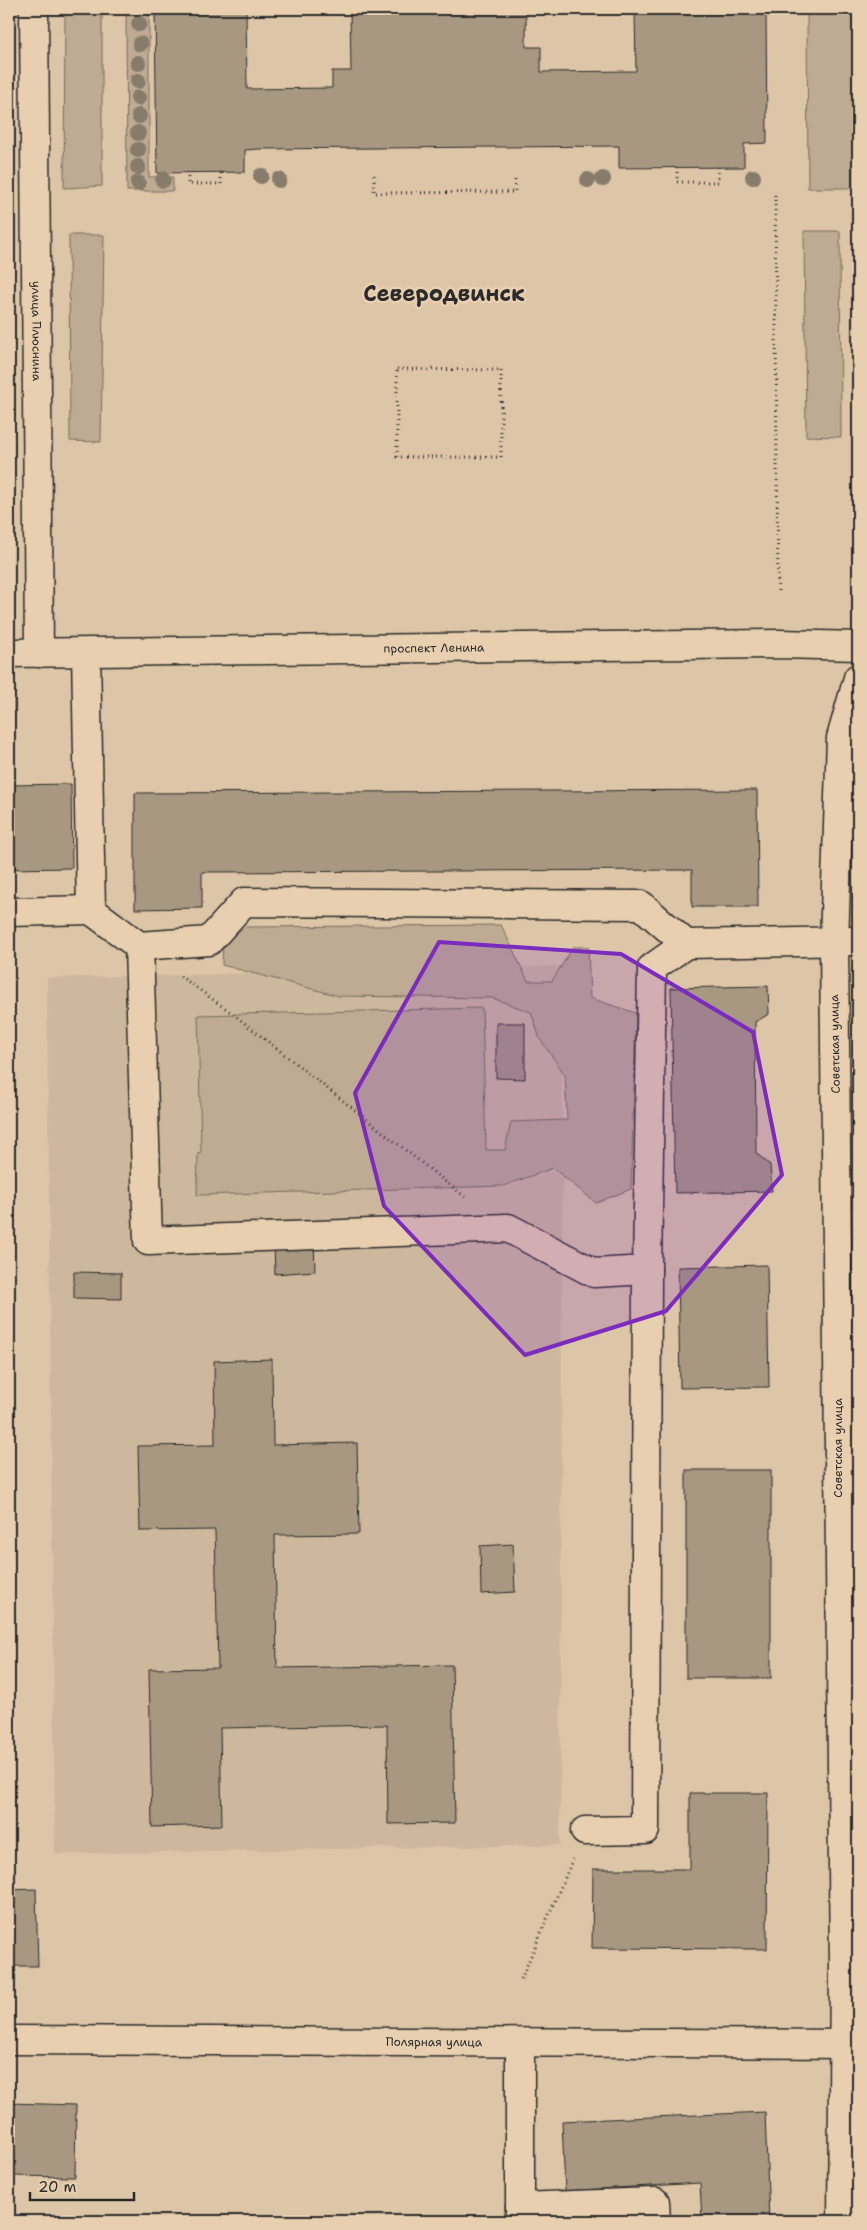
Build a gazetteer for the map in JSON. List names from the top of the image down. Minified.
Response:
{"streets":{"street":["улица Плюснина","проспект Ленина","Советская улица","Полярная улица"]},"crossings":[["улица Плюснина","проспект Ленина"],["Советская улица","Полярная улица"]],"districts":["Северодвинск"],"scale_bar":"20 m"}
